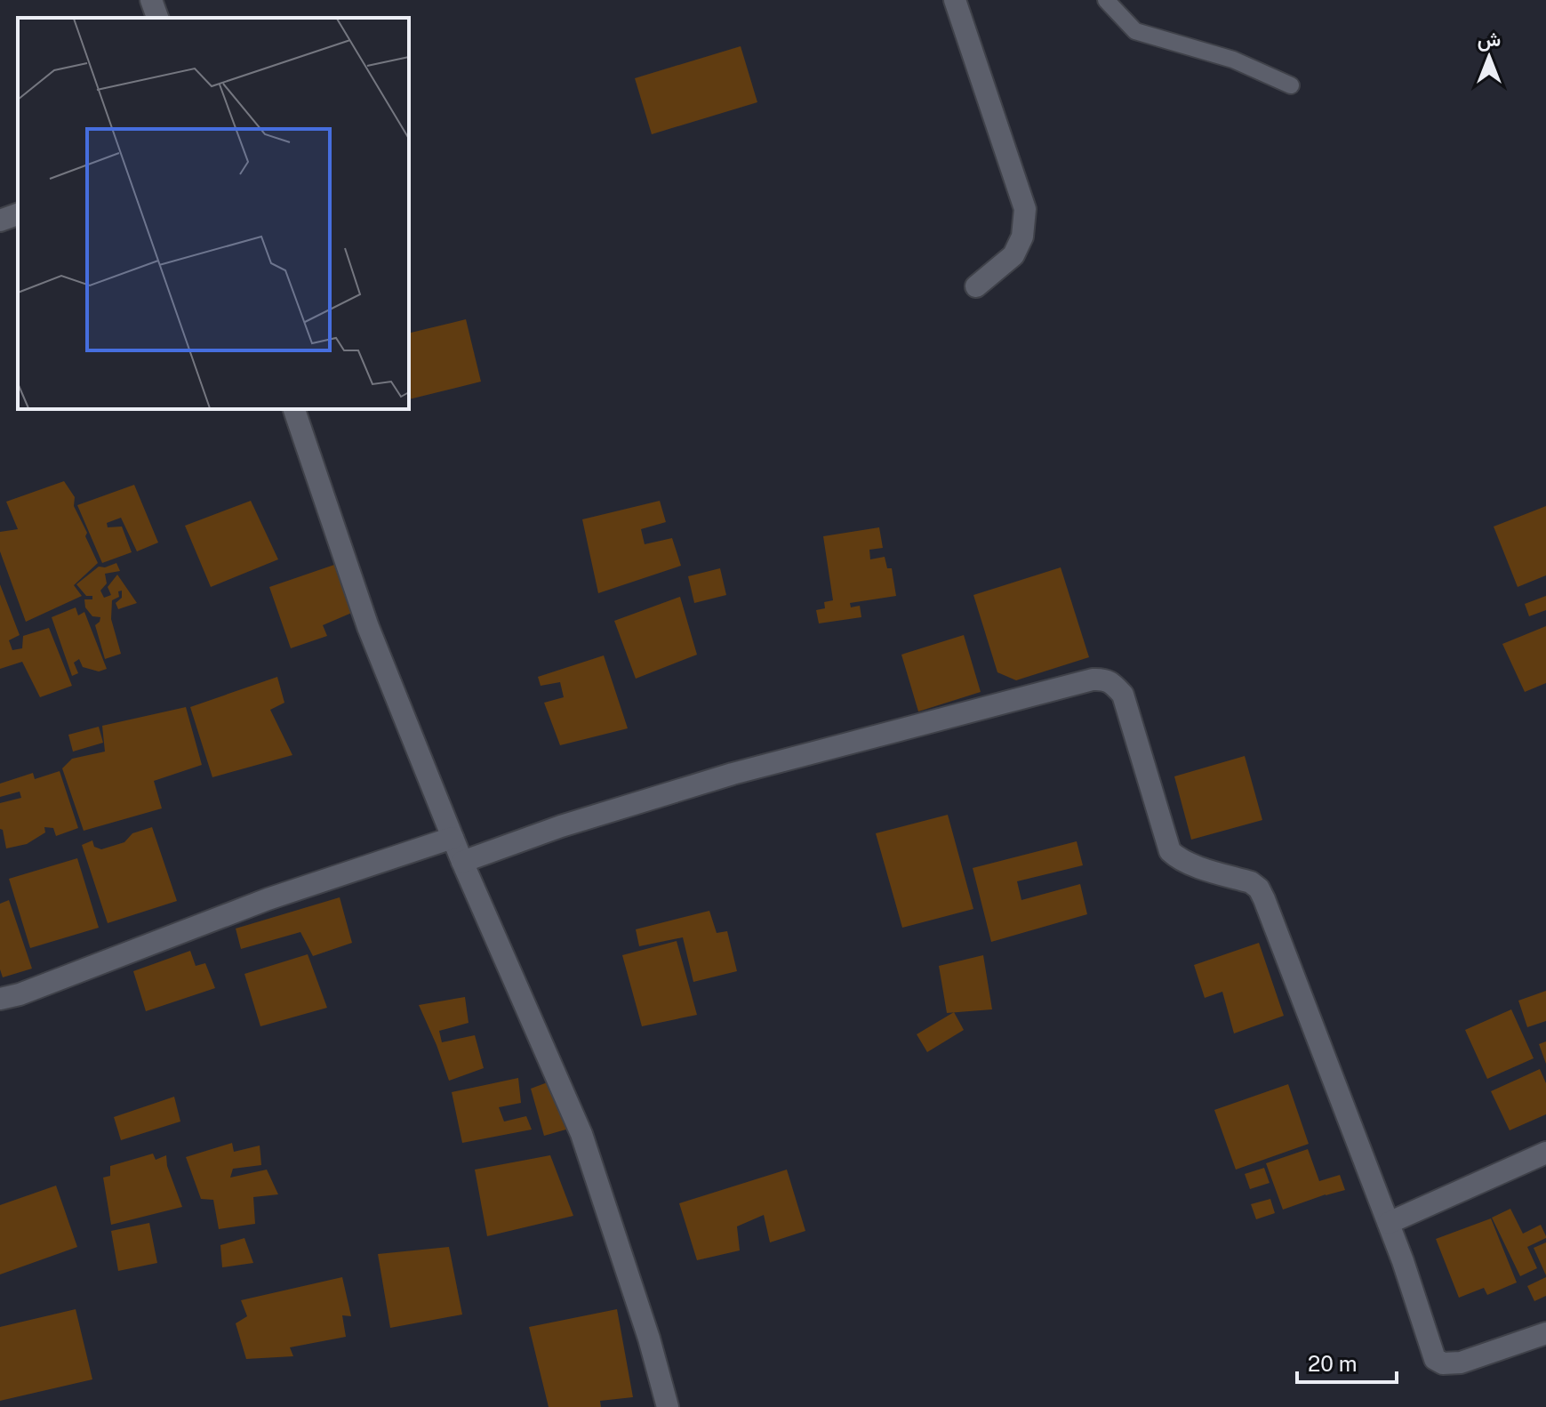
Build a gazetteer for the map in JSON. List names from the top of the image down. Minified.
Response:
{"scale_bar":"20 m","north":"top"}
